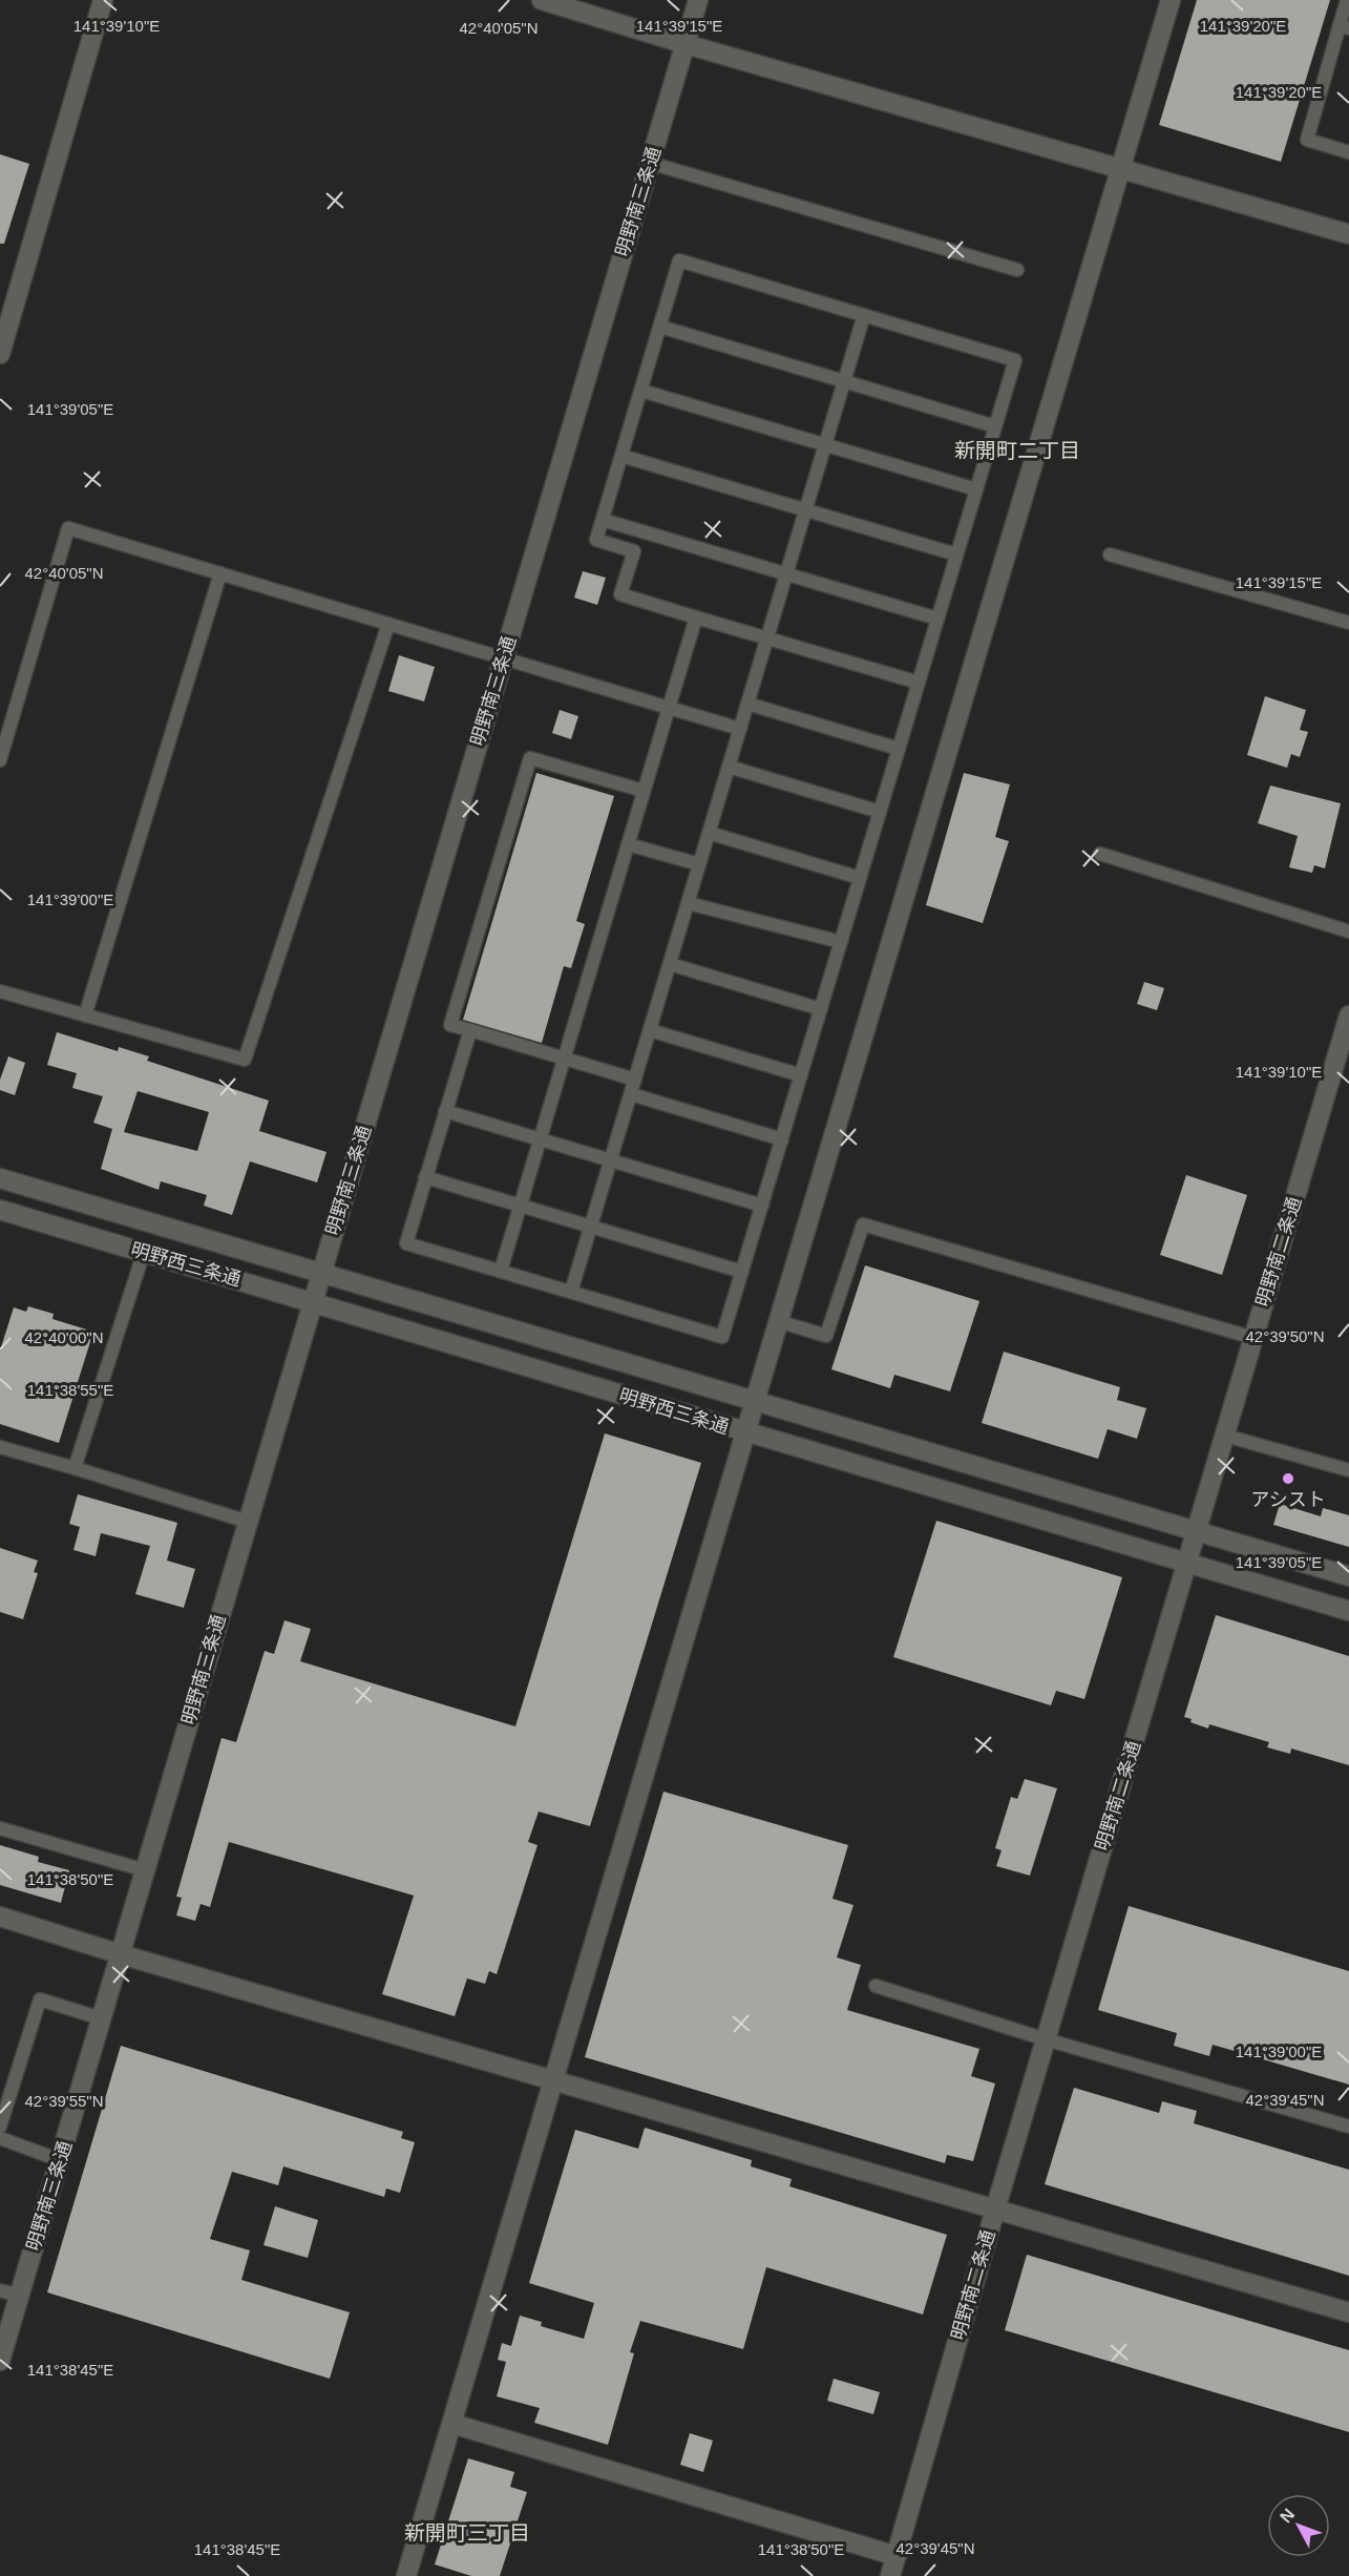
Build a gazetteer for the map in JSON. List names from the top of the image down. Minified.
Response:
{"streets":{"street":["明野南三条通","明野南二条通","明野西三条通"]},"crossings":[["明野南三条通","明野西三条通"],["明野南二条通","明野西三条通"]],"districts":["新開町二丁目","新開町三丁目"],"places":["アシスト"],"north":"top left","coordinates":["141°39'10\"E","141°39'20\"E","141°39'15\"E","42°40'05\"N","141°39'05\"E","141°39'00\"E","42°39'50\"N","42°40'00\"N","141°38'55\"E","141°38'50\"E","42°39'45\"N","42°39'55\"N","141°38'45\"E"]}
